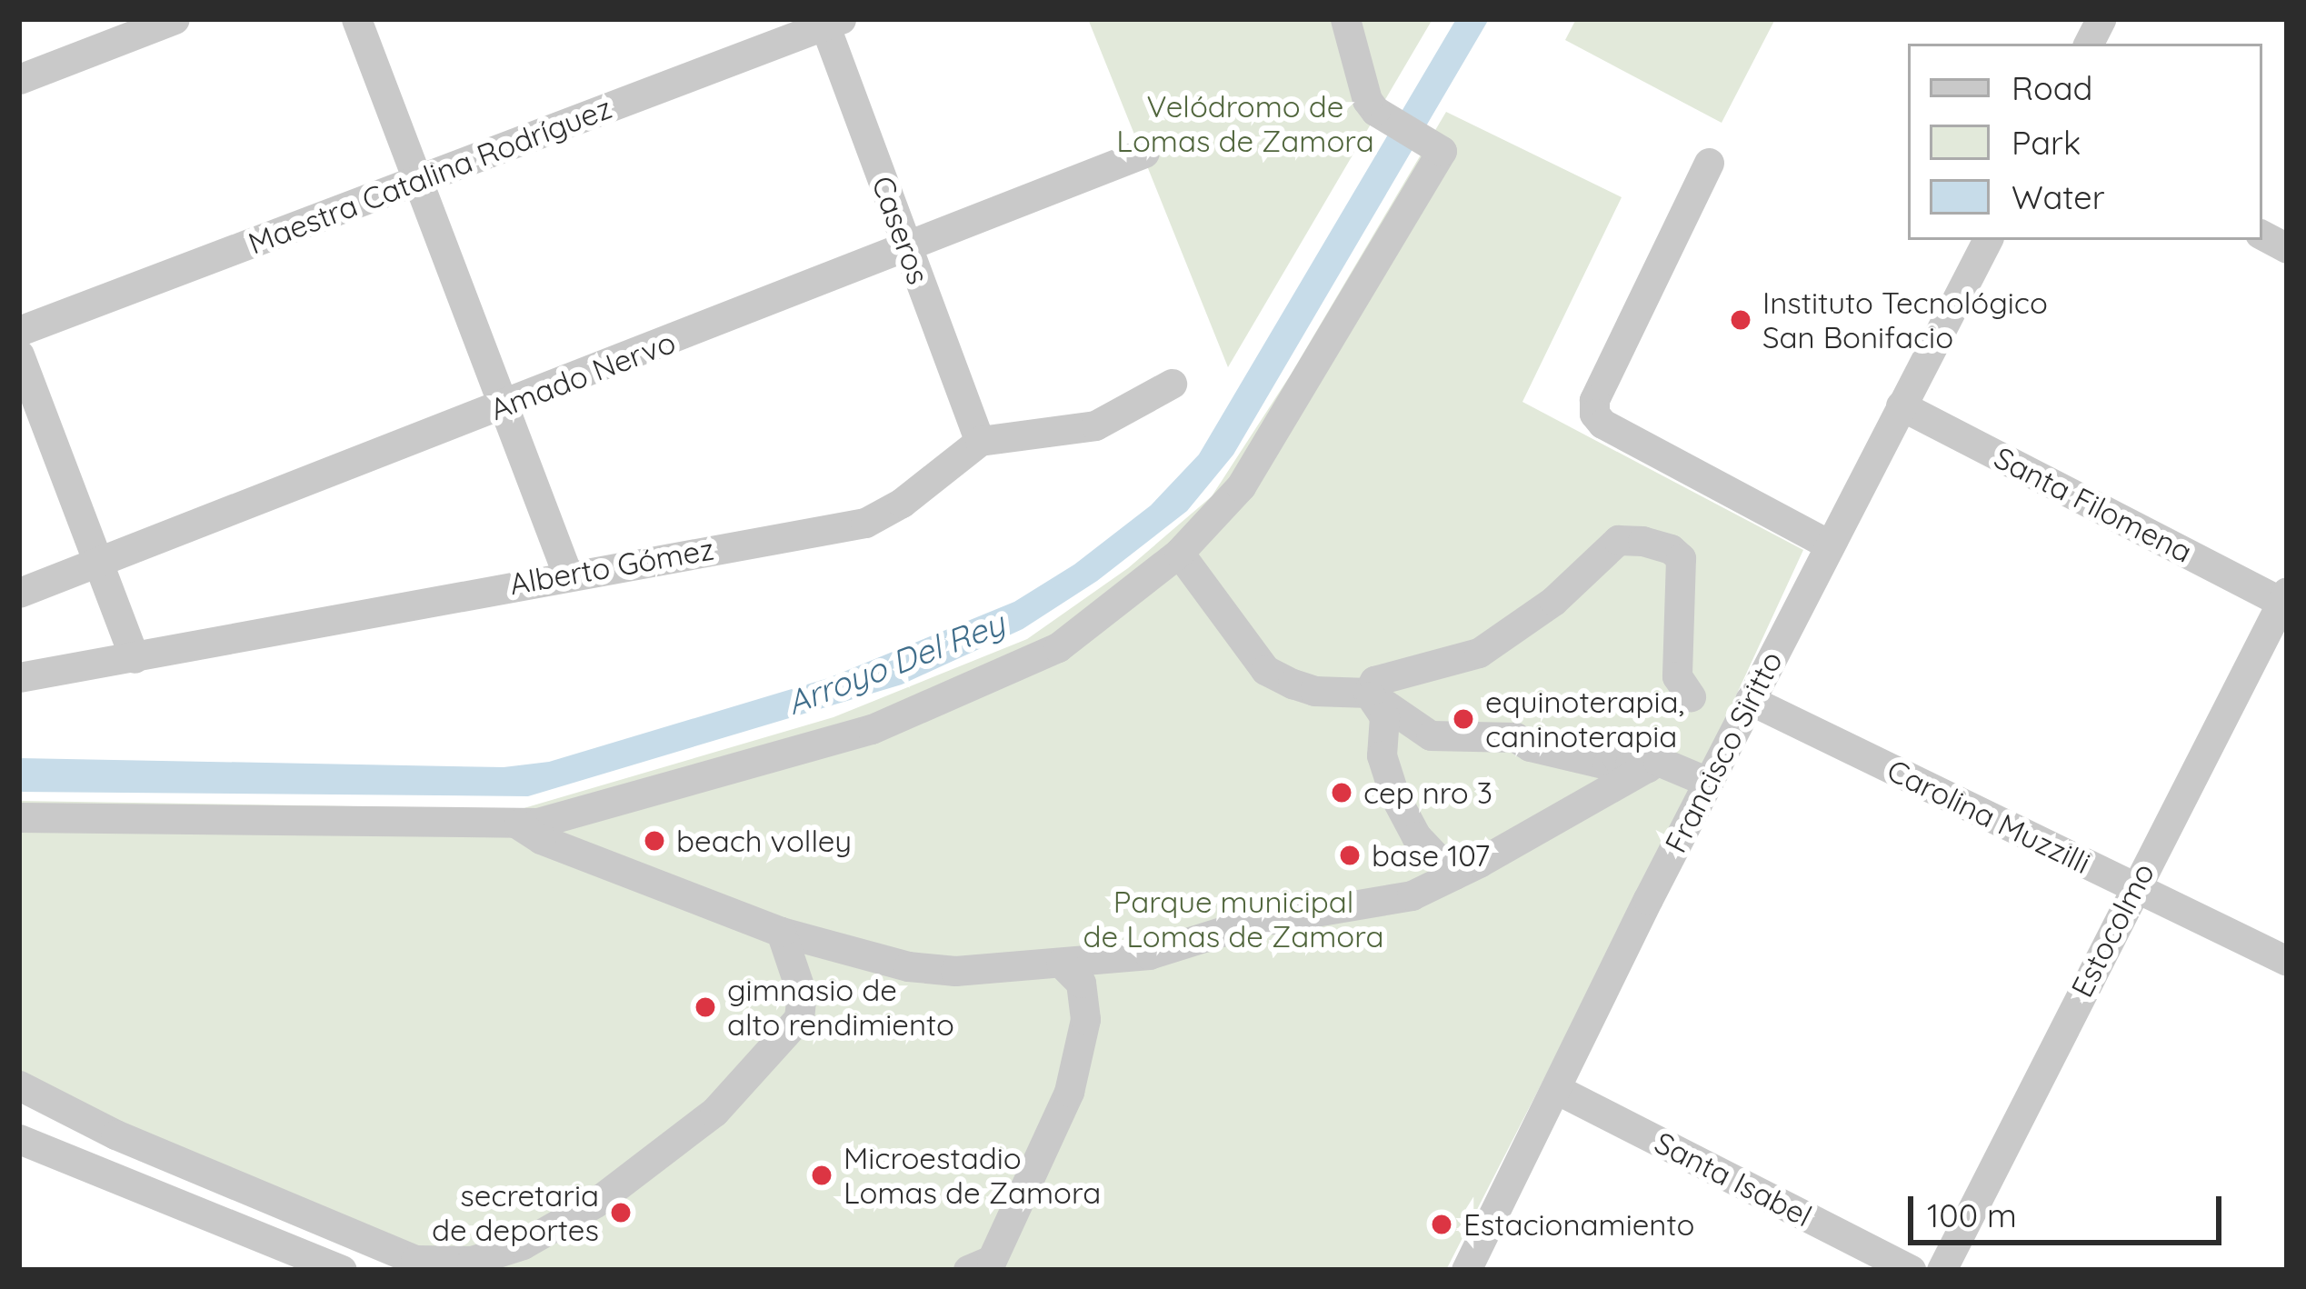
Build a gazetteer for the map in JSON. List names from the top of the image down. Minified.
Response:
{"streets":{"street":["Maestra Catalina Rodríguez","Caseros","Amado Nervo","Santa Filomena","Alberto Gómez","Francisco Siritto","Carolina Muzzilli","Estocolmo","Santa Isabel"]},"crossings":[["Maestra Catalina Rodríguez","Caseros"],["Caseros","Amado Nervo"],["Caseros","Alberto Gómez"],["Santa Filomena","Francisco Siritto"],["Santa Filomena","Estocolmo"],["Francisco Siritto","Carolina Muzzilli"],["Francisco Siritto","Santa Isabel"],["Carolina Muzzilli","Estocolmo"]],"water":["Arroyo Del Rey"],"parks":["Velódromo de Lomas de Zamora","Parque municipal de Lomas de Zamora"],"places":["Instituto Tecnológico San Bonifacio","equinoterapia, caninoterapia","cep nro 3","beach volley","base 107","gimnasio de alto rendimiento","Microestadio Lomas de Zamora","secretaria de deportes","Estacionamiento"],"legend":["Road","Park","Water"],"scale_bar":"100 m"}
